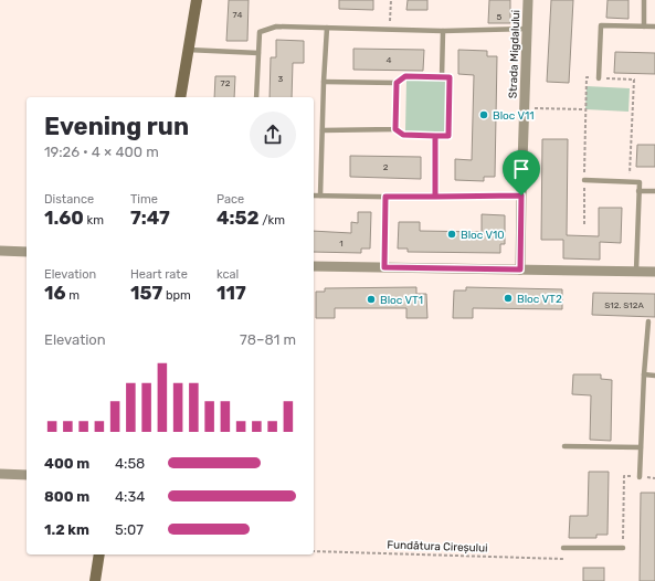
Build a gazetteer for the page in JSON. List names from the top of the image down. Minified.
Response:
{"streets":{"street":["Strada Migdalului"],"path":["Fundătura Cireșului"]},"places":["Bloc V11","Bloc V10","Bloc VT2","Bloc VT1"],"house_numbers":["74","5","4","3","72","2","1","S12. S12A"],"page":{"heading":["Evening run","19:26 · 4 × 400 m"],"stats":[["Distance","1.60 km"],["Time","7:47"],["Pace","4:52 /km"],["Elevation","16 m"],["Heart rate","157 bpm"],["kcal","117"]],"chart":["Elevation","78–81 m"],"list":[{"name":"400 m","note":"4:58"},{"name":"800 m","note":"4:34"},{"name":"1.2 km","note":"5:07"}]}}
